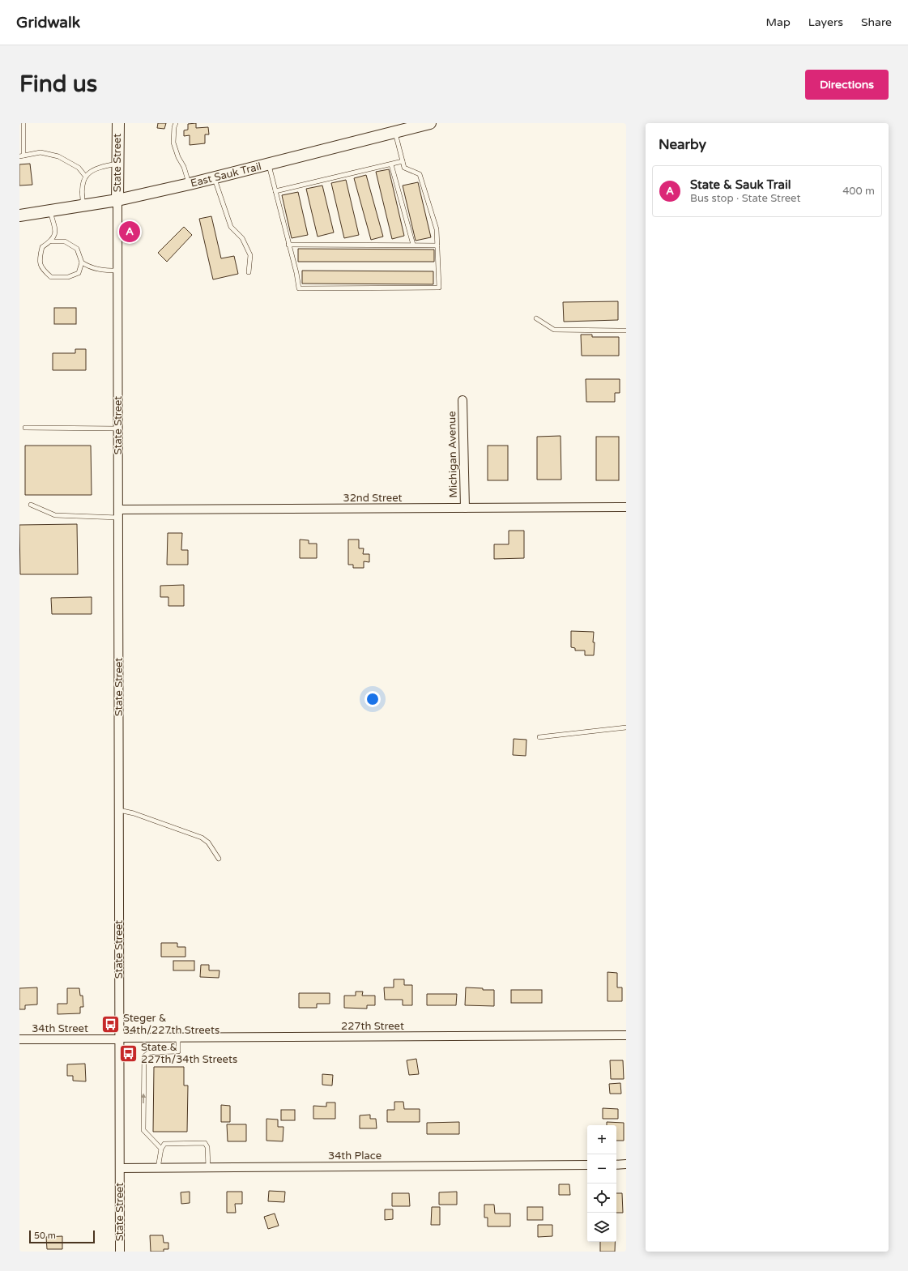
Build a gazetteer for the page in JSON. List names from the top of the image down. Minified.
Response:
{"streets":{"main road":["State Street","East Sauk Trail"],"street":["Michigan Avenue","32nd Street","227th Street","34th Street","34th Place"]},"crossings":[["State Street","East Sauk Trail"],["State Street","32nd Street"],["State Street","227th Street"],["State Street","34th Street"],["State Street","34th Place"],["Michigan Avenue","32nd Street"],["227th Street","34th Street"]],"places":{"bus stop":["Steger & 34th/227th Streets","State & 227th/34th Streets"]},"scale_bar":"50 m","page":{"header":"Gridwalk","nav":["Map","Layers","Share"],"buttons":"Directions","title":"Find us","heading":"Nearby","list":[{"mark":"A","name":"State & Sauk Trail","note":"Bus stop · State Street","value":"400 m"}],"pins":"A","map_buttons":["+","−"],"scale":"50 m"}}
